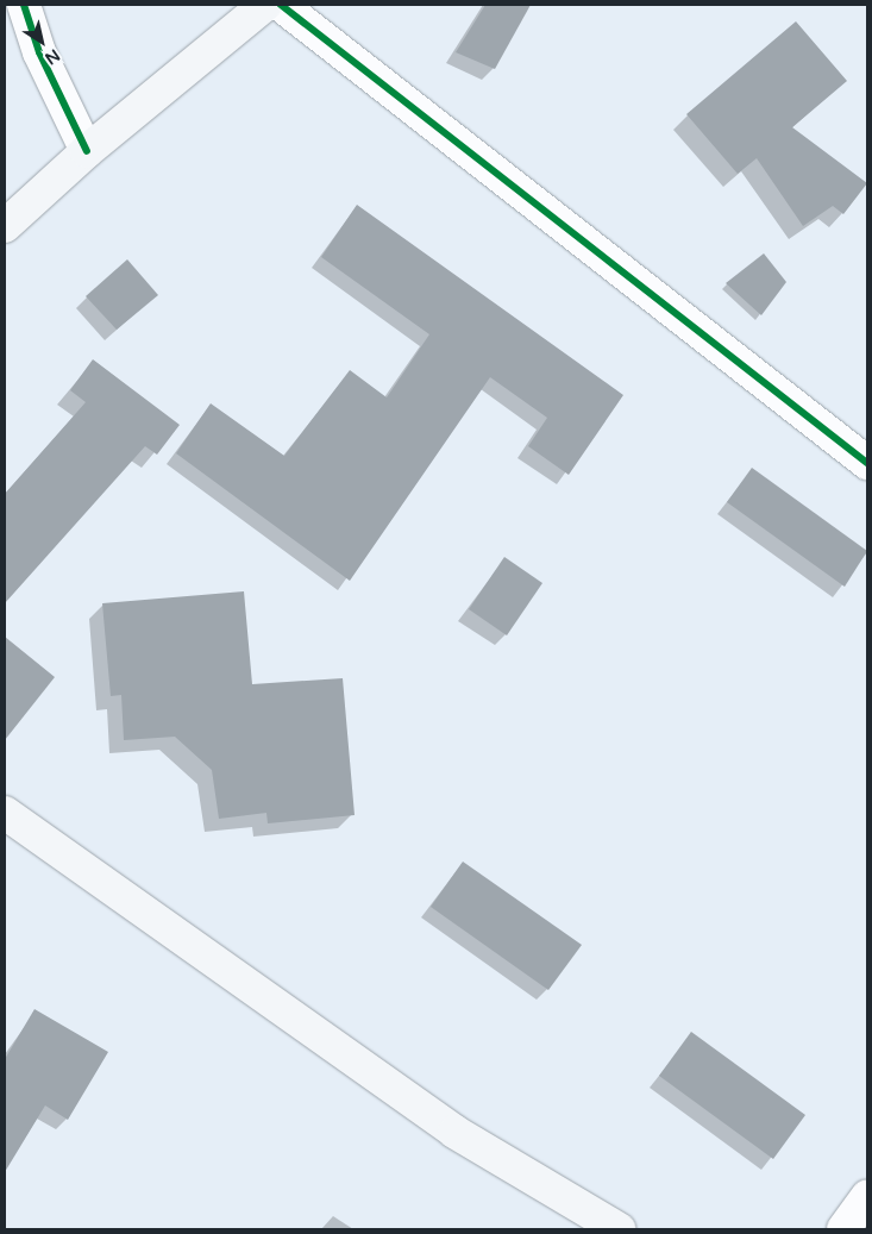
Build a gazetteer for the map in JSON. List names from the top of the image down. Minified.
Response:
{"north":"bottom right"}
